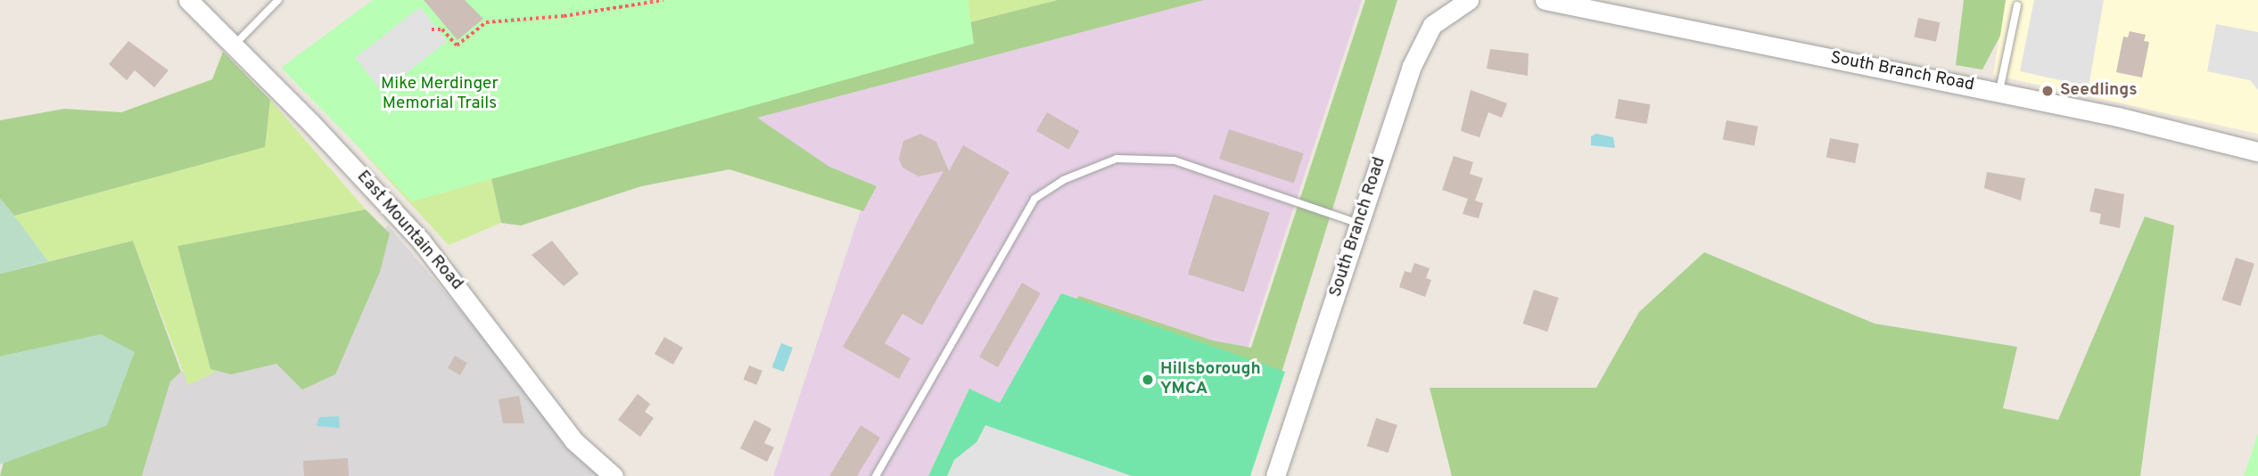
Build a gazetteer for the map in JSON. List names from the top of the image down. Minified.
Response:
{"streets":{"street":["South Branch Road","East Mountain Road"]},"parks":["Mike Merdinger Memorial Trails"],"places":["Seedlings","Hillsborough YMCA"]}
